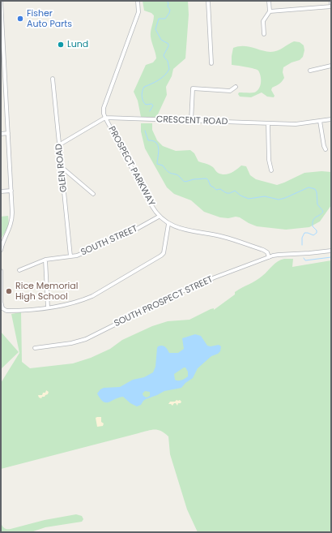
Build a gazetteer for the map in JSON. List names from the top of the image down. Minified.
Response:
{"streets":{"street":["CRESCENT ROAD","PROSPECT PARKWAY","GLEN ROAD","SOUTH STREET","SOUTH PROSPECT STREET"]},"crossings":[["CRESCENT ROAD","PROSPECT PARKWAY"],["PROSPECT PARKWAY","SOUTH STREET"],["PROSPECT PARKWAY","SOUTH PROSPECT STREET"],["GLEN ROAD","SOUTH STREET"]],"places":["Fisher Auto Parts","Lund","Rice Memorial High School"]}
